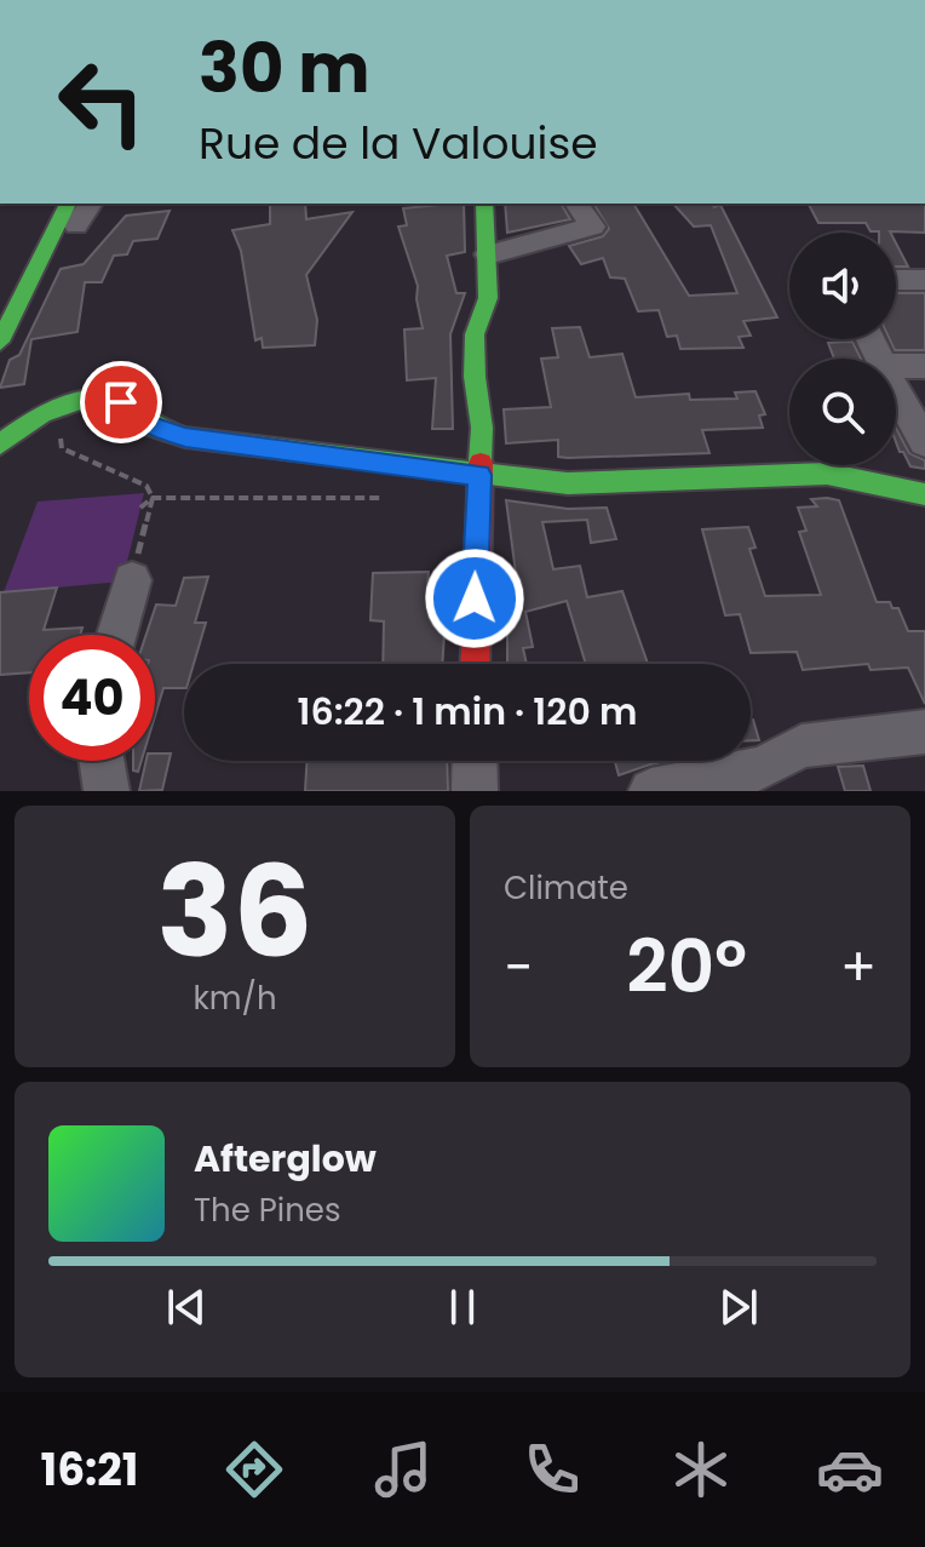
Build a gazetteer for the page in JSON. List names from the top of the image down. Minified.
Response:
{"page":{"turn":["30 m","Rue de la Valouise"],"limit":"40","trip":"16:22 · 1 min · 120 m","tile":[["36","km/h"],"Climate"],"heat":["−","20°","+"],"song":["Afterglow","The Pines"],"tabs":"16:21"}}
